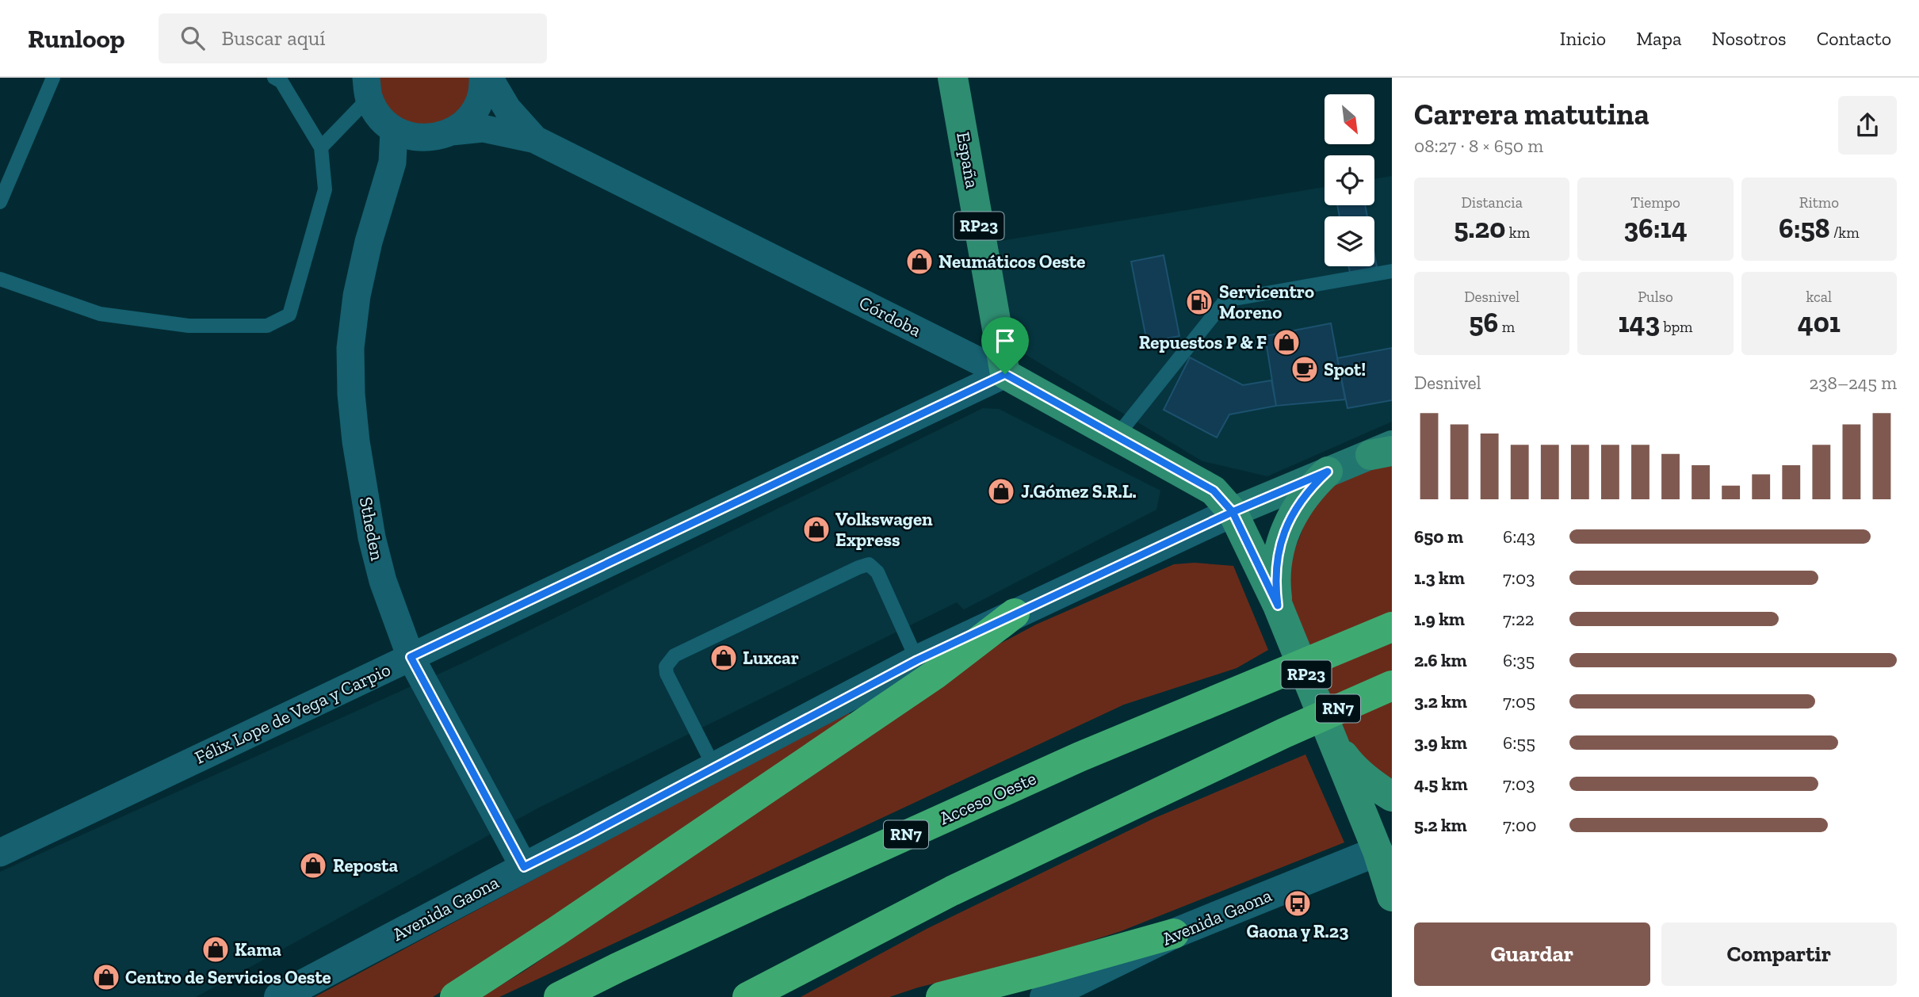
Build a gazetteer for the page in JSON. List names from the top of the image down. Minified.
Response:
{"streets":{"highway":["RN7","Acceso Oeste"],"main road":["España","RP23","Córdoba","Avenida Gaona"],"street":["Stheden","Félix Lope de Vega y Carpio"]},"crossings":[["España","Córdoba"],["España","Félix Lope de Vega y Carpio"],["RP23","Córdoba"],["RP23","Avenida Gaona"],["Córdoba","Stheden"],["Córdoba","Félix Lope de Vega y Carpio"],["Córdoba","Avenida Gaona"],["Stheden","Félix Lope de Vega y Carpio"],["Stheden","Avenida Gaona"]],"places":{"shop":["Neumáticos Oeste","Repuestos P & F","J.Gómez S.R.L.","Volkswagen Express","Luxcar","Reposta","Kama","Centro de Servicios Oeste"],"fuel station":["Servicentro Moreno"],"cafe":["Spot!"],"bus stop":["Gaona y R.23"]},"north":"bottom right","page":{"header":"Runloop","search":"Buscar aquí","nav":["Inicio","Mapa","Nosotros","Contacto"],"heading":["Carrera matutina","08:27 · 8 × 650 m"],"stats":[["Distancia","5.20 km"],["Tiempo","36:14"],["Ritmo","6:58 /km"],["Desnivel","56 m"],["Pulso","143 bpm"],["kcal","401"]],"chart":["Desnivel","238–245 m"],"list":[{"name":"650 m","note":"6:43"},{"name":"1.3 km","note":"7:03"},{"name":"1.9 km","note":"7:22"},{"name":"2.6 km","note":"6:35"},{"name":"3.2 km","note":"7:05"},{"name":"3.9 km","note":"6:55"},{"name":"4.5 km","note":"7:03"},{"name":"5.2 km","note":"7:00"}],"buttons":["Guardar","Compartir"]}}
